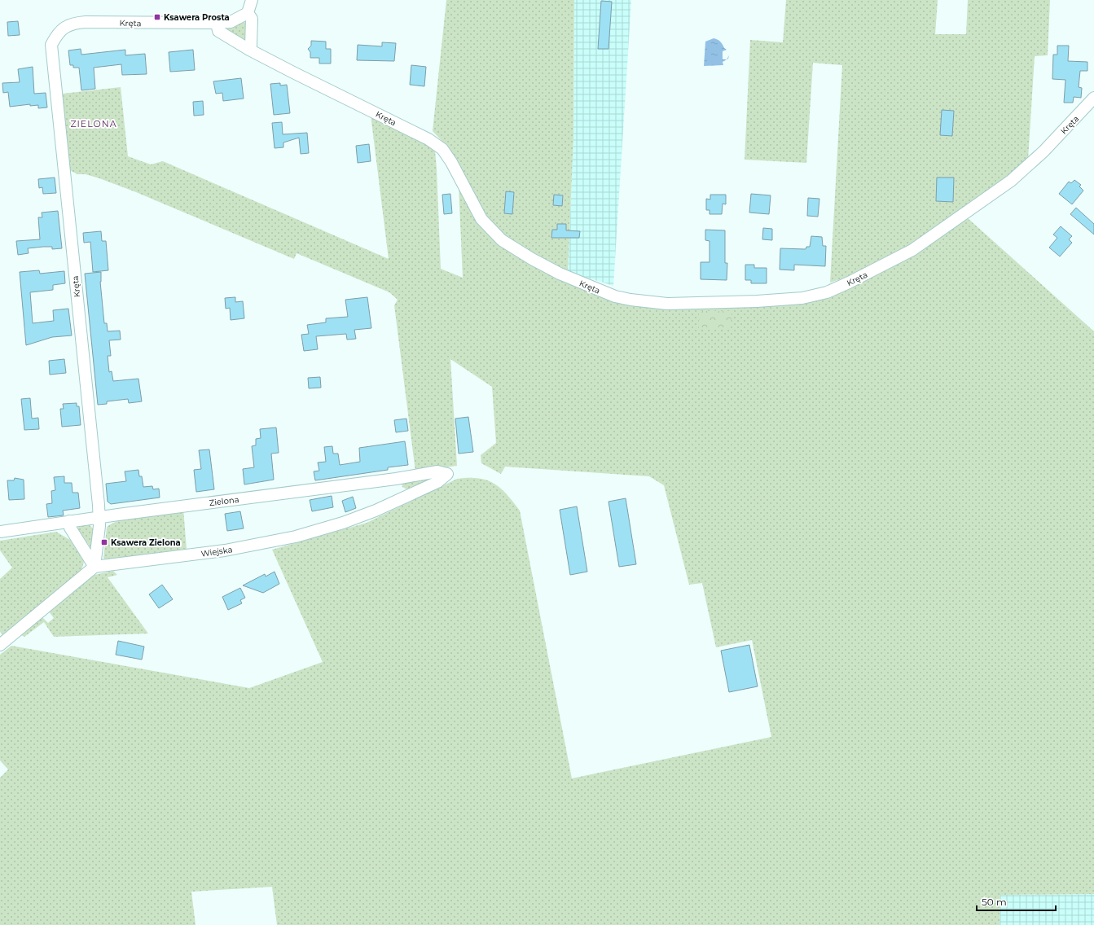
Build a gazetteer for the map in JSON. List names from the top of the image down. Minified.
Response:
{"streets":{"street":["Kręta","Zielona","Wiejska"]},"crossings":[["Kręta","Zielona"],["Kręta","Wiejska"],["Zielona","Wiejska"]],"districts":["ZIELONA"],"places":{"transit":["Ksawera Prosta","Ksawera Zielona"]},"scale_bar":"50 m"}
